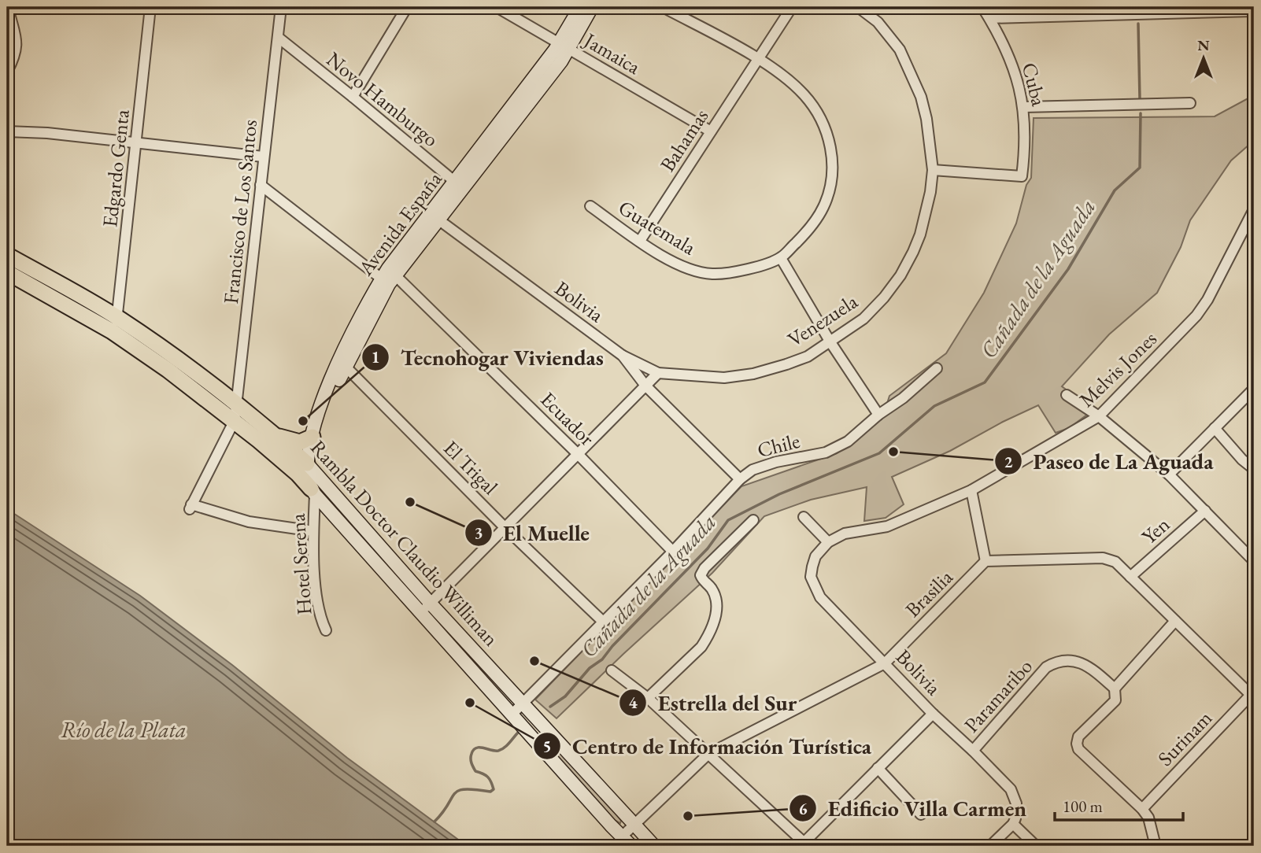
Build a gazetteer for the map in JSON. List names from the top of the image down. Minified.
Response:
{"streets":{"main road":["Avenida España","Rambla Doctor Claudio Williman"],"street":["Jamaica","Cuba","Novo Hamburgo","Bahamas","Edgardo Genta","Francisco de Los Santos","Guatemala","Bolivia","Venezuela","Melvis Jones","Ecuador","Chile","El Trigal","Yen","Hotel Serena","Brasilia","Paramaribo","Surinam"]},"crossings":[["Jamaica","Bahamas"],["Jamaica","Avenida España"],["Cuba","Venezuela"],["Novo Hamburgo","Francisco de Los Santos"],["Novo Hamburgo","Avenida España"],["Bahamas","Guatemala"],["Edgardo Genta","Rambla Doctor Claudio Williman"],["Francisco de Los Santos","Ecuador"],["Francisco de Los Santos","Rambla Doctor Claudio Williman"],["Avenida España","Bolivia"],["Avenida España","Ecuador"],["Avenida España","El Trigal"],["Avenida España","Rambla Doctor Claudio Williman"],["Avenida España","Hotel Serena"],["Bolivia","Venezuela"],["Bolivia","Melvis Jones"],["Bolivia","Chile"],["Bolivia","Brasilia"],["Bolivia","Paramaribo"],["Ecuador","Chile"],["Chile","El Trigal"],["Chile","Rambla Doctor Claudio Williman"],["Rambla Doctor Claudio Williman","Hotel Serena"],["Rambla Doctor Claudio Williman","Brasilia"]],"water":["Cañada de la Aguada","Río de la Plata"],"places":["Tecnohogar Viviendas","Paseo de La Aguada","El Muelle","Estrella del Sur","Centro de Información Turística","Edificio Villa Carmen"],"scale_bar":"100 m","north":"top"}
